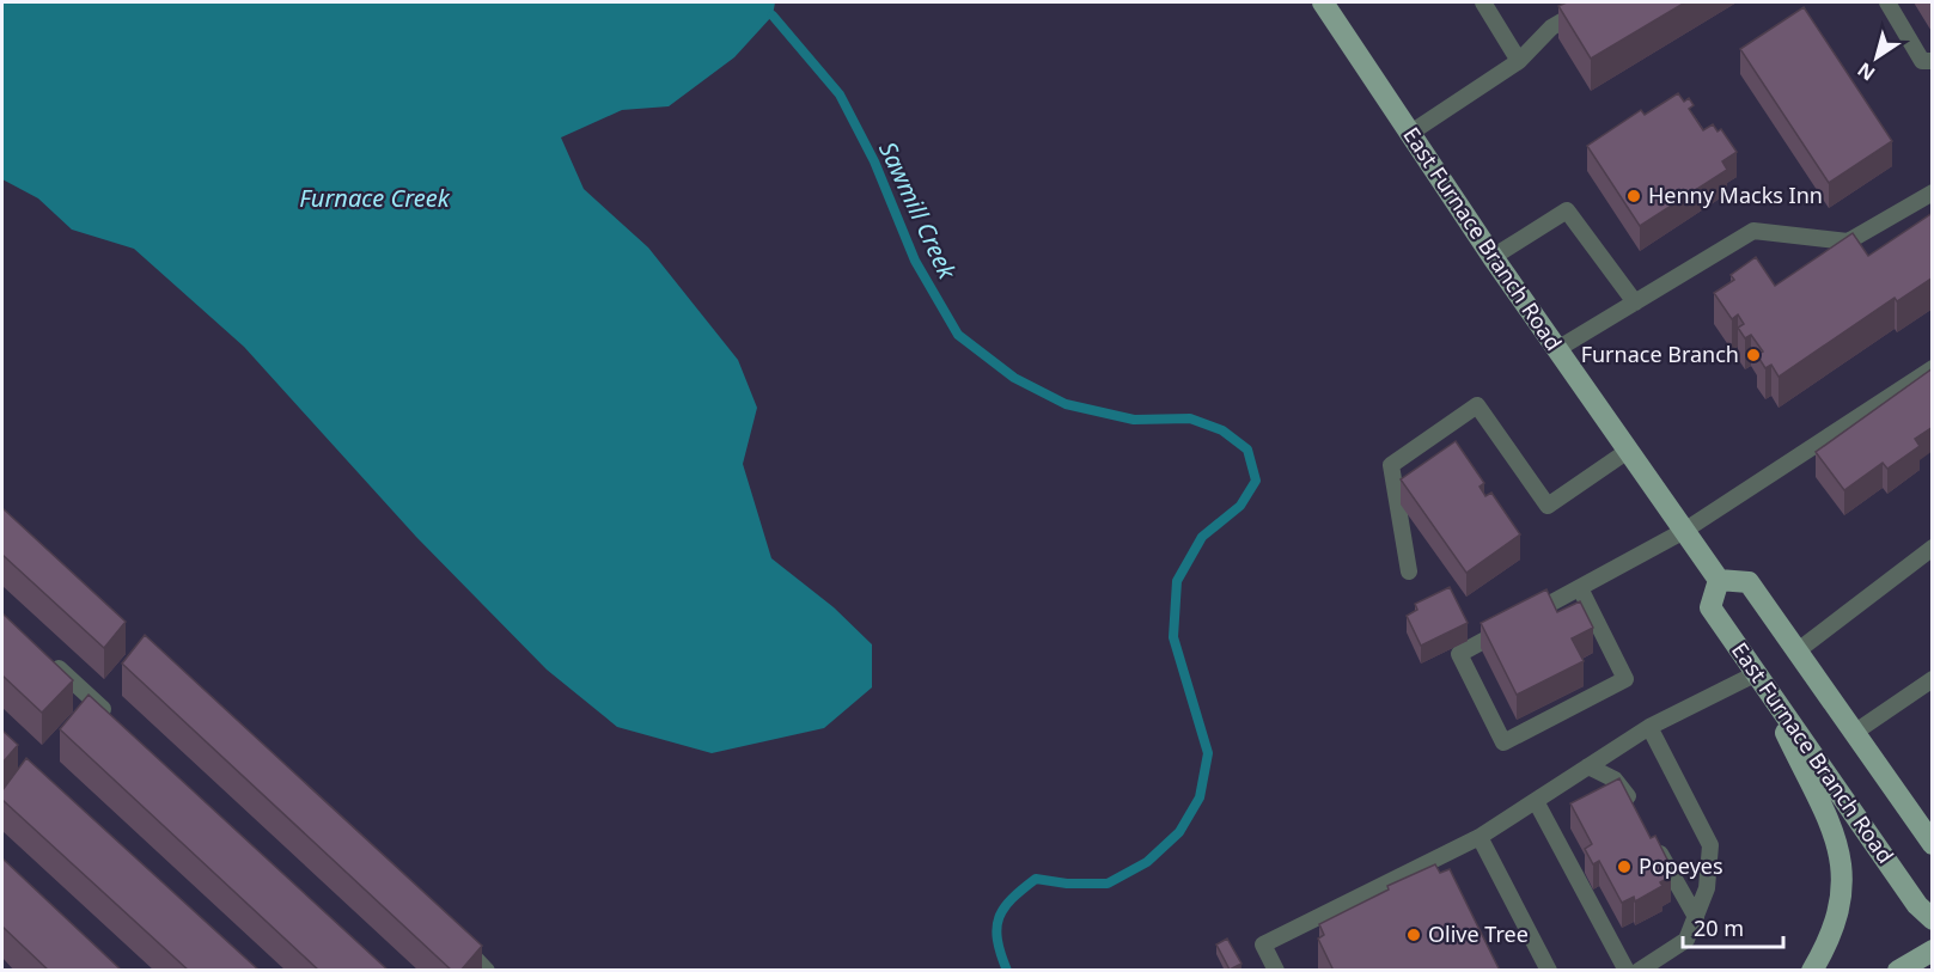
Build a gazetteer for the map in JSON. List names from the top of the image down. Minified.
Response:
{"streets":{"main road":["East Furnace Branch Road"]},"water":["Furnace Creek","Sawmill Creek"],"places":["Henny Macks Inn","Furnace Branch","Popeyes","Olive Tree"],"scale_bar":"20 m","north":"bottom left"}
